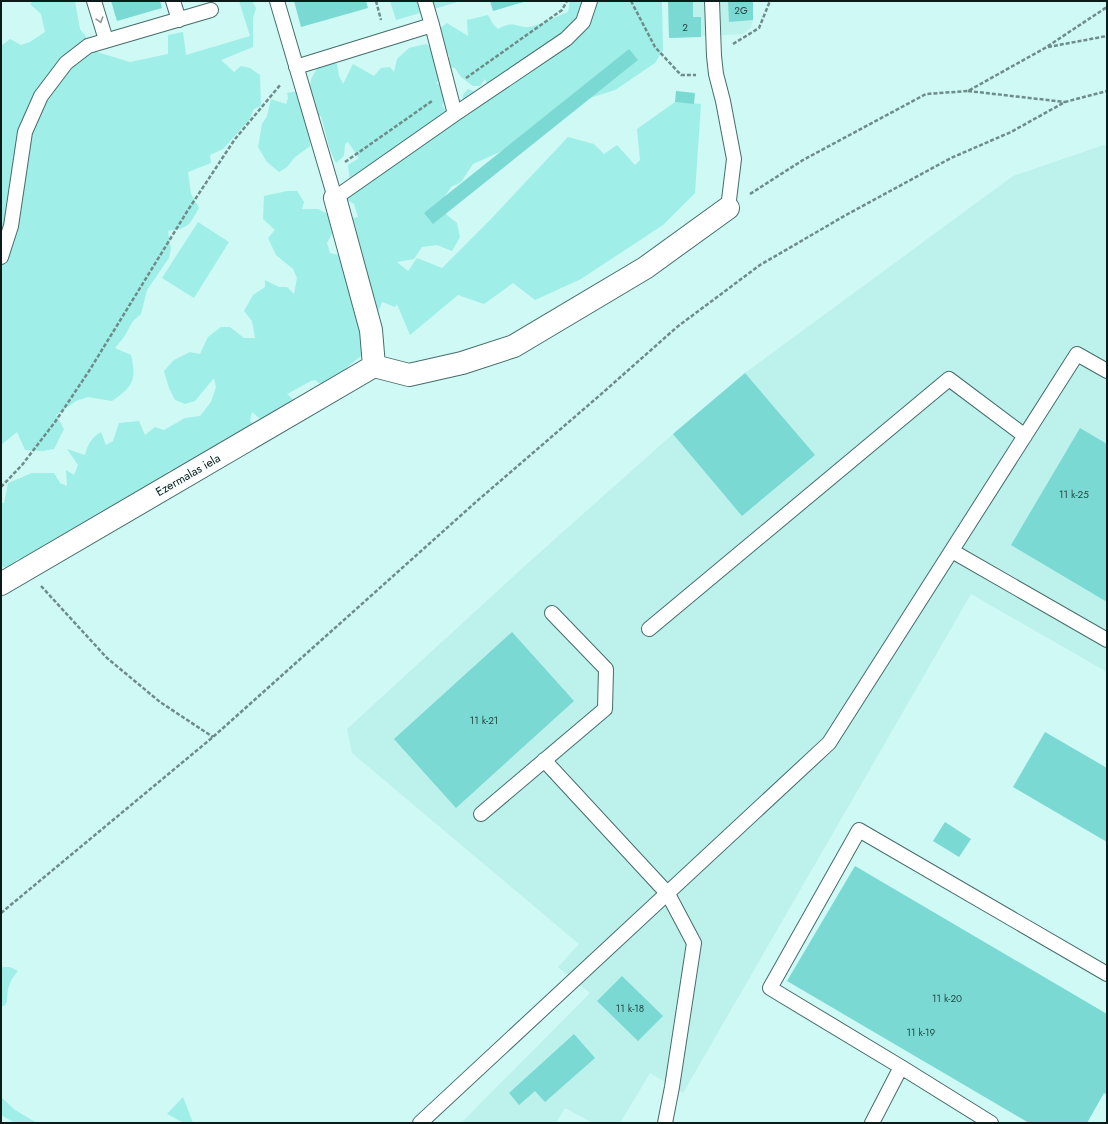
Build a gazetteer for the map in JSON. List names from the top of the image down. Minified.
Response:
{"streets":{"street":["Ezermalas iela"]},"house_numbers":["2G","2","11 k-25","11 k-21","11 k-20","11 k-18","11 k-19"]}
